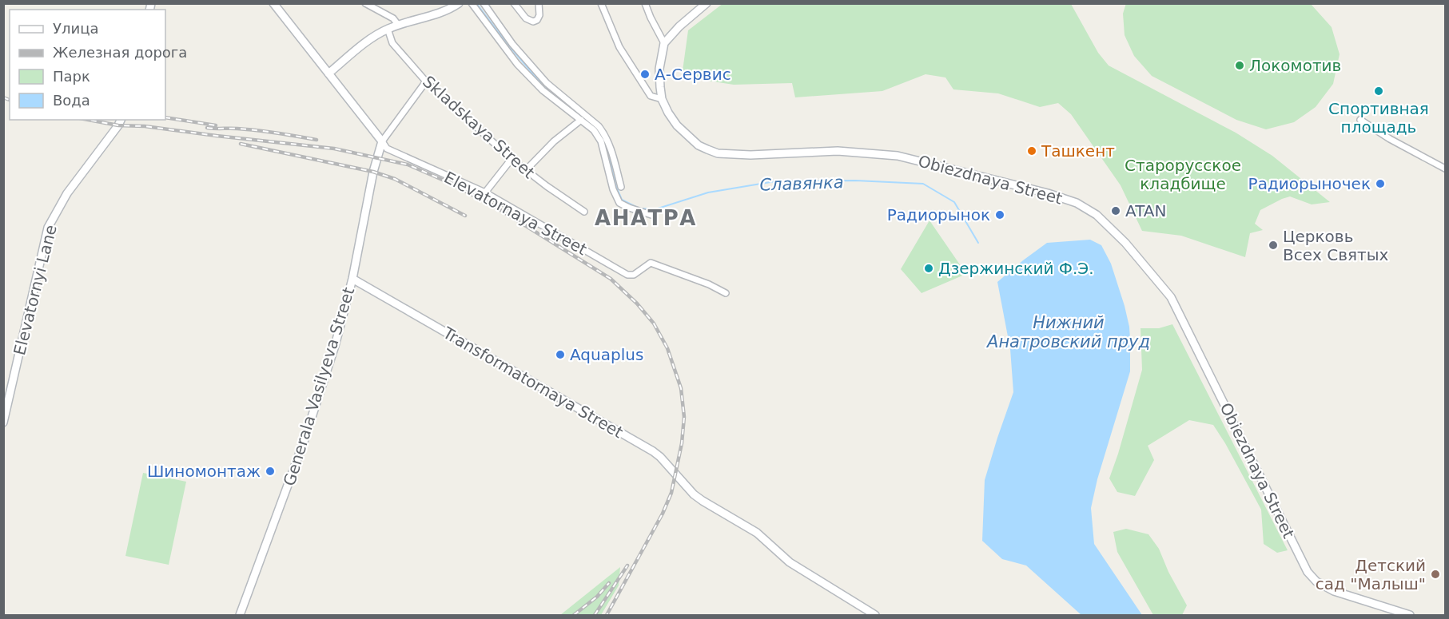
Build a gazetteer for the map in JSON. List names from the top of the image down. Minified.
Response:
{"streets":{"main road":["Obiezdnaya Street","Elevatornaya Street","Elevatornyi Lane","Transformatornaya Street","Generala Vasilyeva Street"],"street":["Skladskaya Street"]},"crossings":[["Skladskaya Street","Generala Vasilyeva Street"],["Elevatornaya Street","Generala Vasilyeva Street"],["Transformatornaya Street","Generala Vasilyeva Street"]],"districts":["АНАТРА"],"water":["Славянка","Нижний Анатровский пруд"],"parks":["Старорусское кладбище"],"places":["Локомотив","А-Сервис","Спортивная площадь","Ташкент","Радиорыночек","ATAN","Радиорынок","Церковь Всех Святых","Дзержинский Ф.Э.","Aquaplus","Шиномонтаж","Детский сад \"Малыш\""],"legend":["Улица","Железная дорога","Парк","Вода"]}
